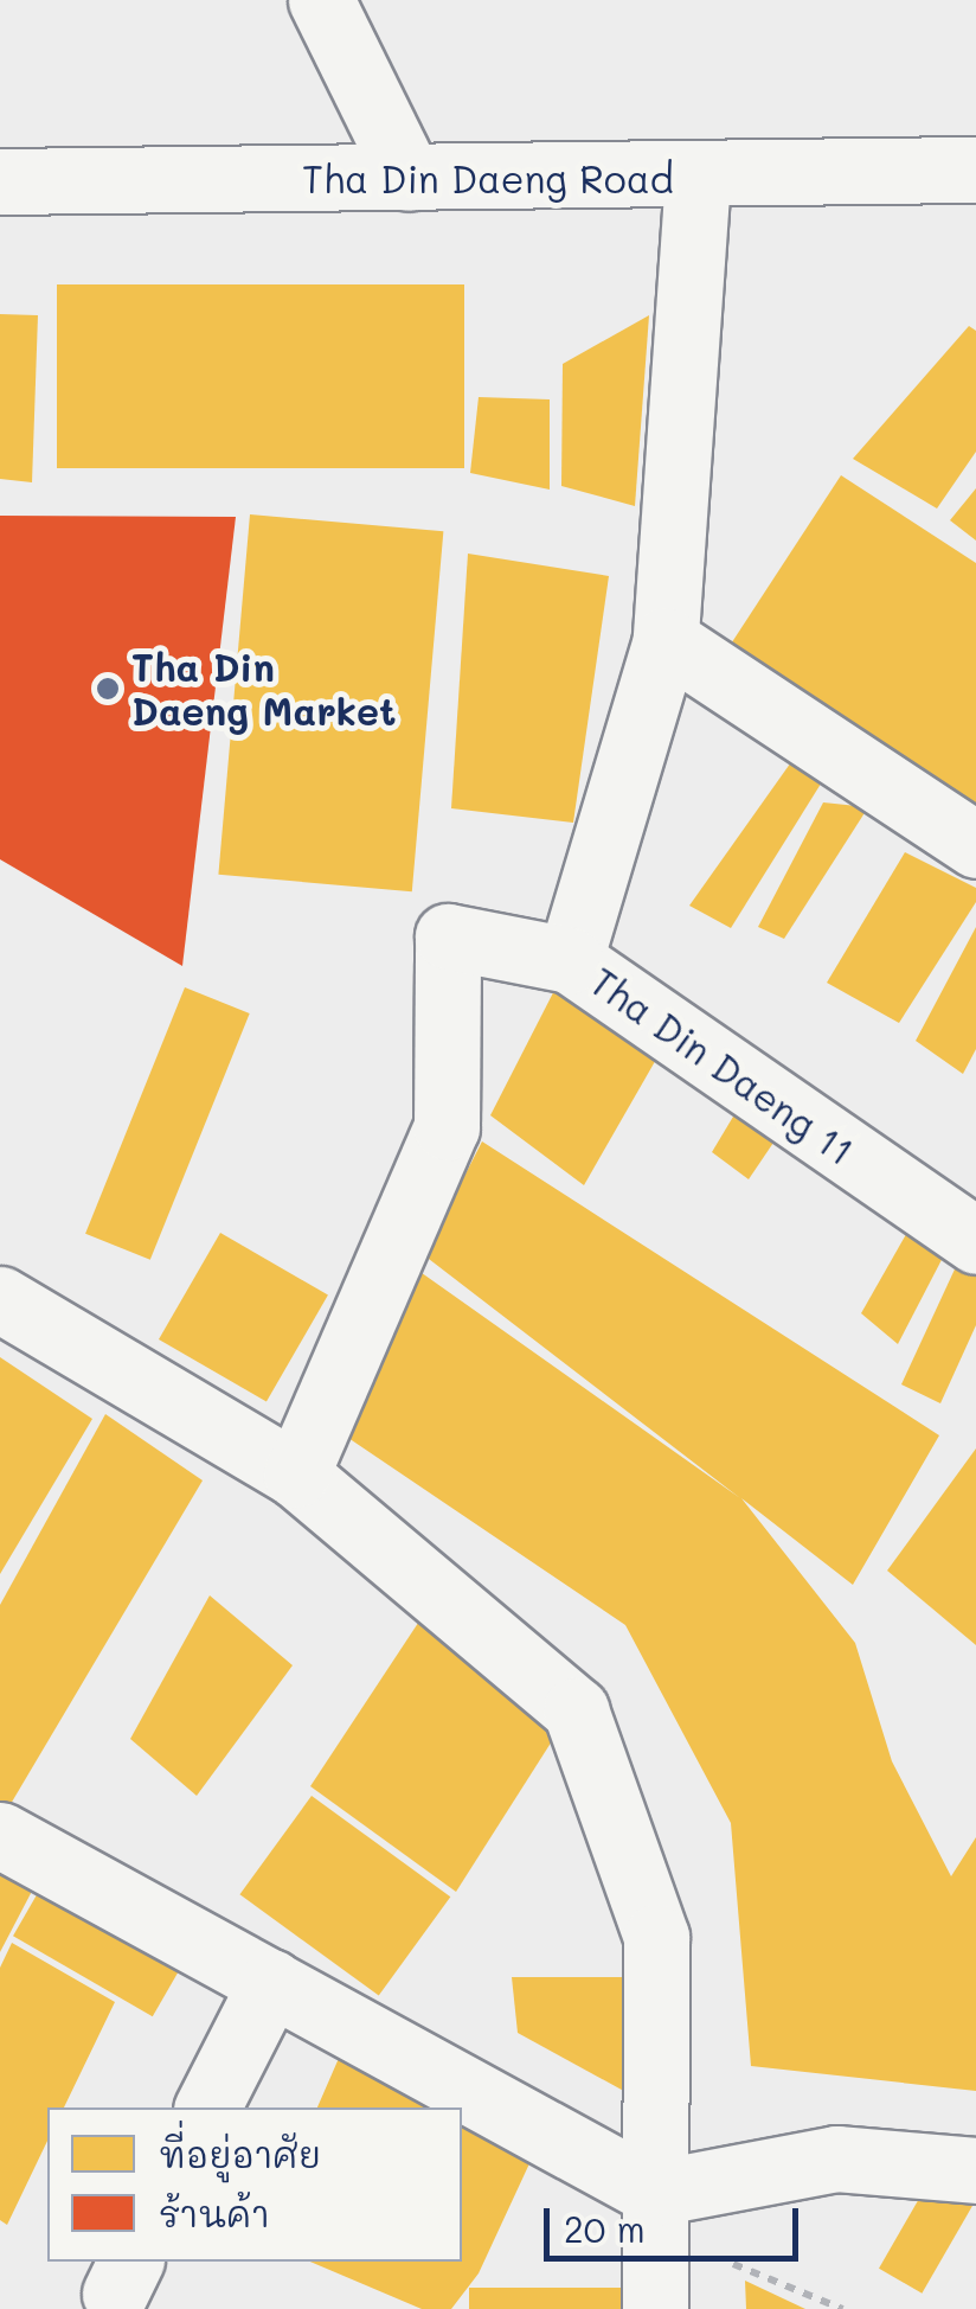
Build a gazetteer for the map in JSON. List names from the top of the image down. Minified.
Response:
{"streets":{"street":["Tha Din Daeng Road","Tha Din Daeng 11"]},"crossings":[["Tha Din Daeng Road","Tha Din Daeng 11"]],"places":["Tha Din Daeng Market"],"legend":["ที่อยู่อาศัย","ร้านค้า"],"scale_bar":"20 m"}
